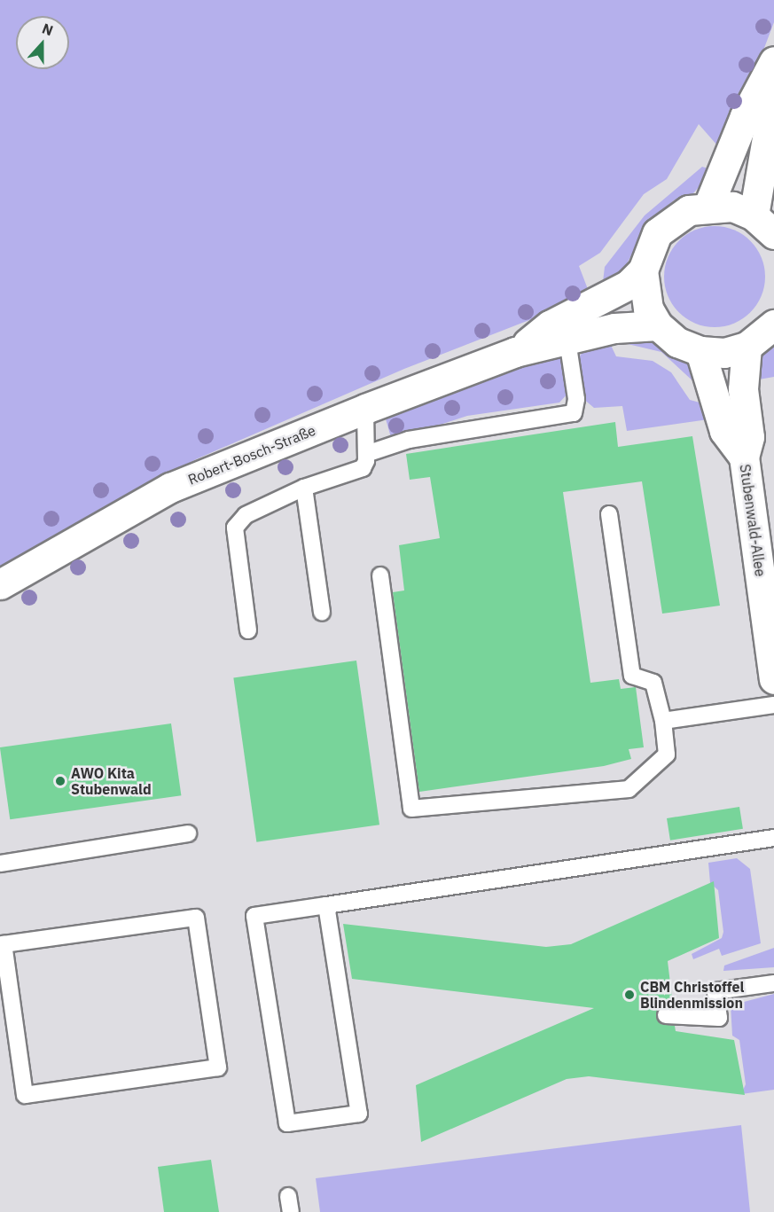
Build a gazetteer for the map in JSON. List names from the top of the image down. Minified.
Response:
{"streets":{"street":["Robert-Bosch-Straße","Stubenwald-Allee"]},"places":["AWO Kita Stubenwald","CBM Christoffel Blindenmission"],"north":"top"}
